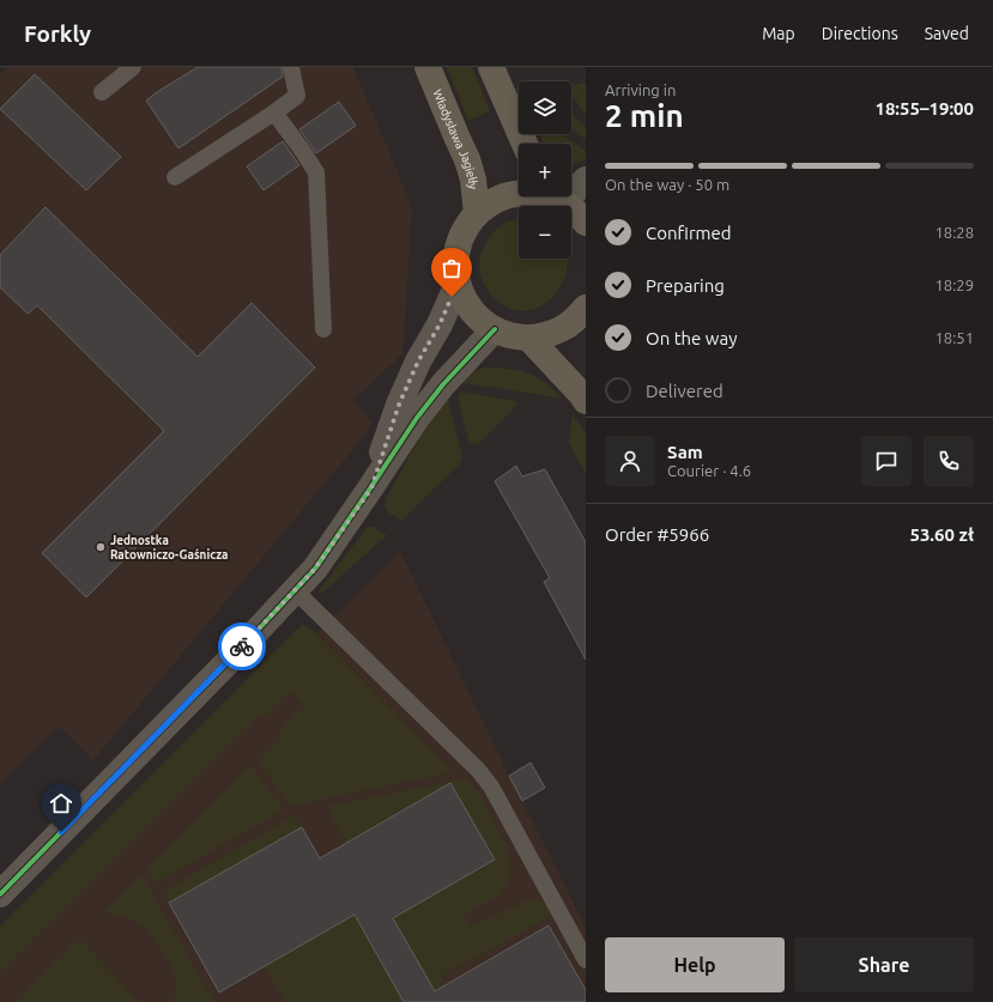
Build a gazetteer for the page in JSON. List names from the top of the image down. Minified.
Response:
{"streets":{"main road":["Władysława Jagiełły"]},"places":["Jednostka Ratowniczo-Gaśnicza"],"page":{"header":"Forkly","nav":["Map","Directions","Saved"],"heading":["2 min","Arriving in","18:55–19:00"],"panel":["Sam","Courier · 4.6","Order #5966","53.60 zł"],"map_buttons":["+","−"],"bar":"On the way · 50 m","list":[["Confirmed","18:28"],["Preparing","18:29"],["On the way","18:51"],"Delivered"],"buttons":["Help","Share"]}}
